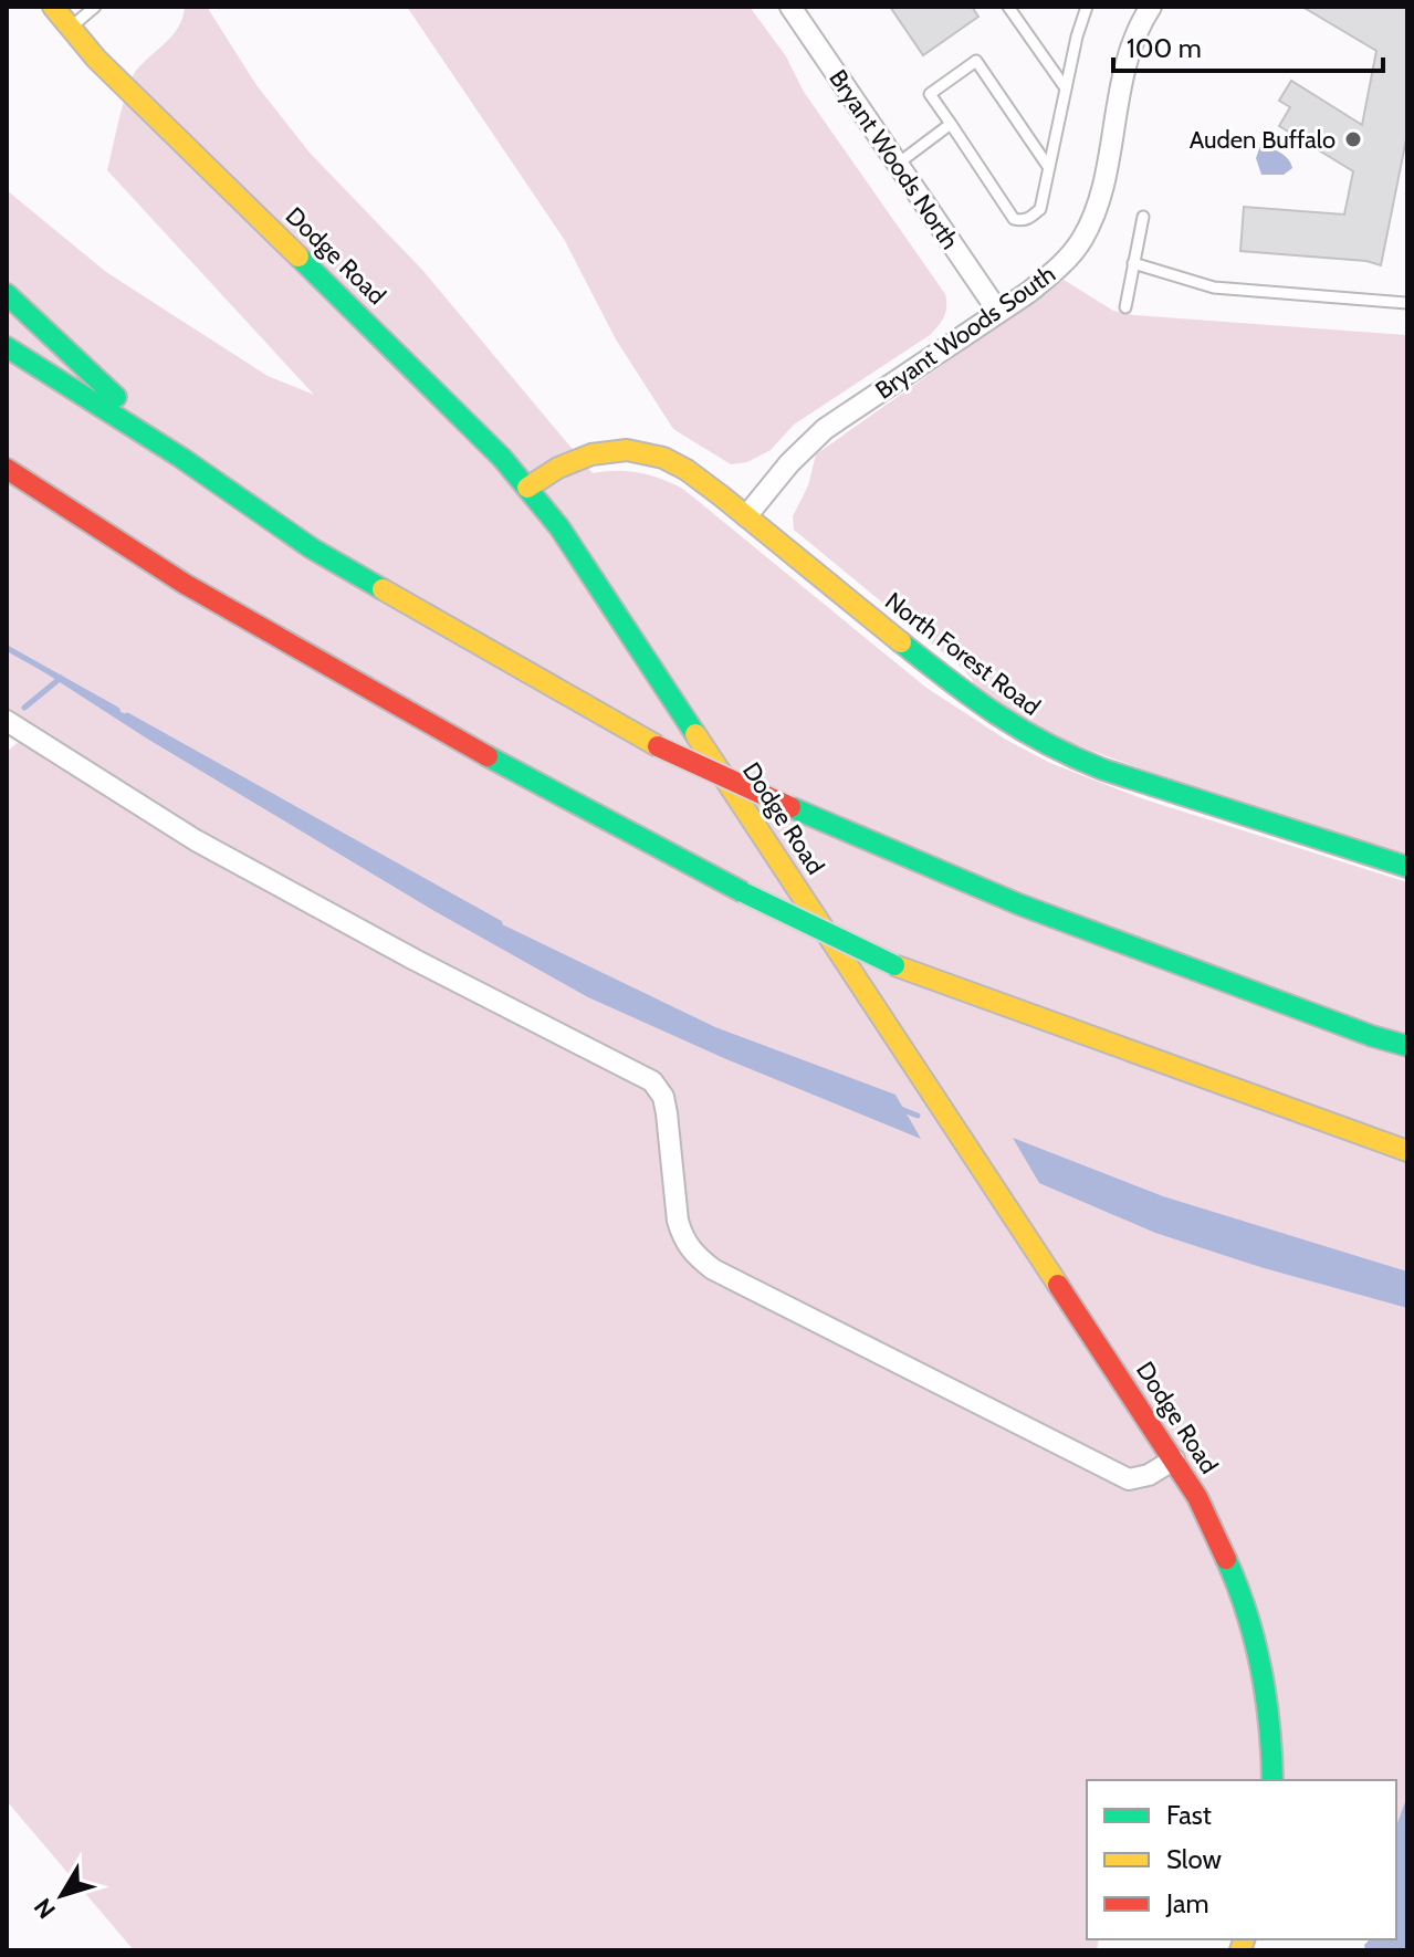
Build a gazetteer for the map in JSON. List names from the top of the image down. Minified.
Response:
{"streets":{"main road":["Dodge Road","North Forest Road"],"street":["Bryant Woods North","Bryant Woods South"]},"crossings":[["Bryant Woods North","Bryant Woods South"],["Dodge Road","North Forest Road"],["Bryant Woods South","North Forest Road"]],"places":["Auden Buffalo"],"legend":["Fast","Slow","Jam"],"scale_bar":"100 m","north":"bottom left"}
